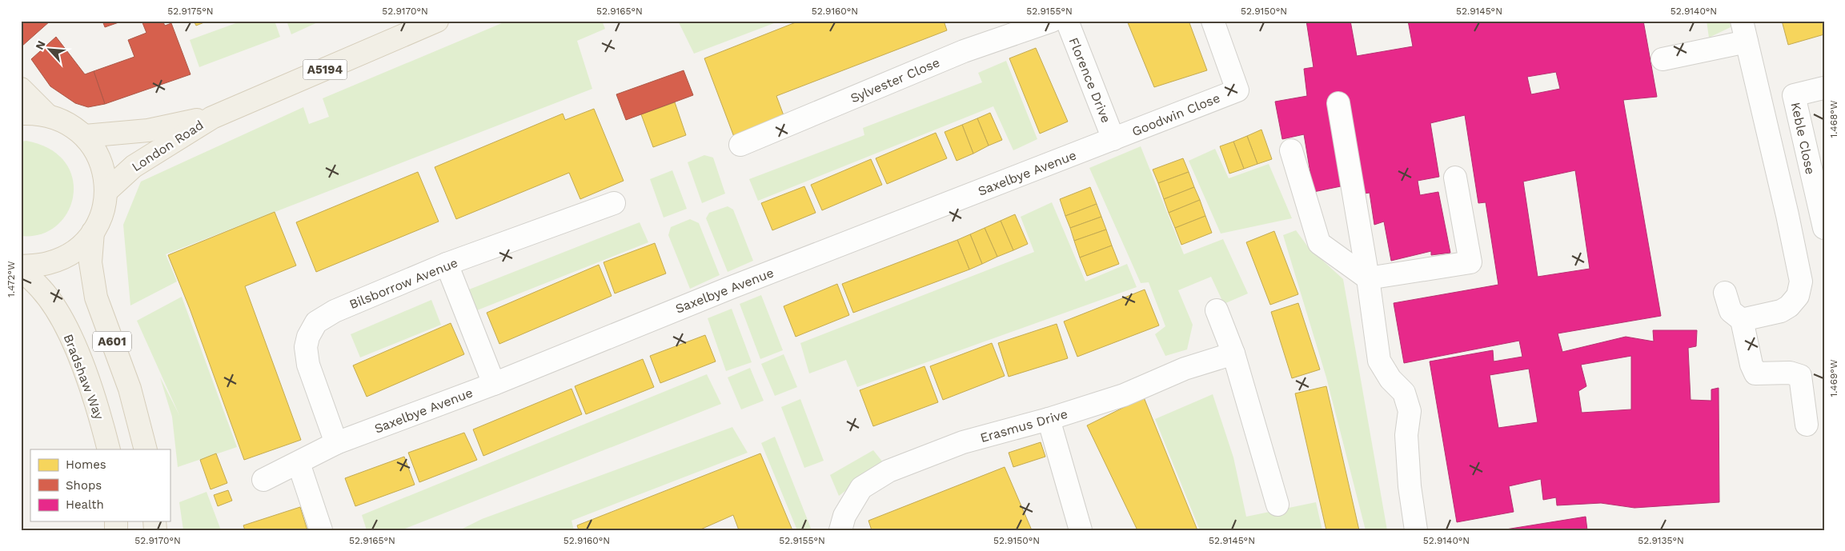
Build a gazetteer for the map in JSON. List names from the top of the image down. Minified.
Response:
{"streets":{"main road":["A5194","London Road","A601","Bradshaw Way"],"street":["Sylvester Close","Florence Drive","Goodwin Close","Keble Close","Saxelbye Avenue","Bilsborrow Avenue","Erasmus Drive"]},"crossings":[["Florence Drive","Goodwin Close"],["Florence Drive","Saxelbye Avenue"],["Goodwin Close","Saxelbye Avenue"],["London Road","A601"],["Saxelbye Avenue","Bilsborrow Avenue"]],"legend":["Homes","Shops","Health"],"north":"top left","coordinates":["52.9175°N","52.9170°N","52.9165°N","52.9160°N","52.9155°N","52.9150°N","52.9145°N","52.9140°N","1.468°W","1.472°W","1.469°W","52.9135°N"]}
